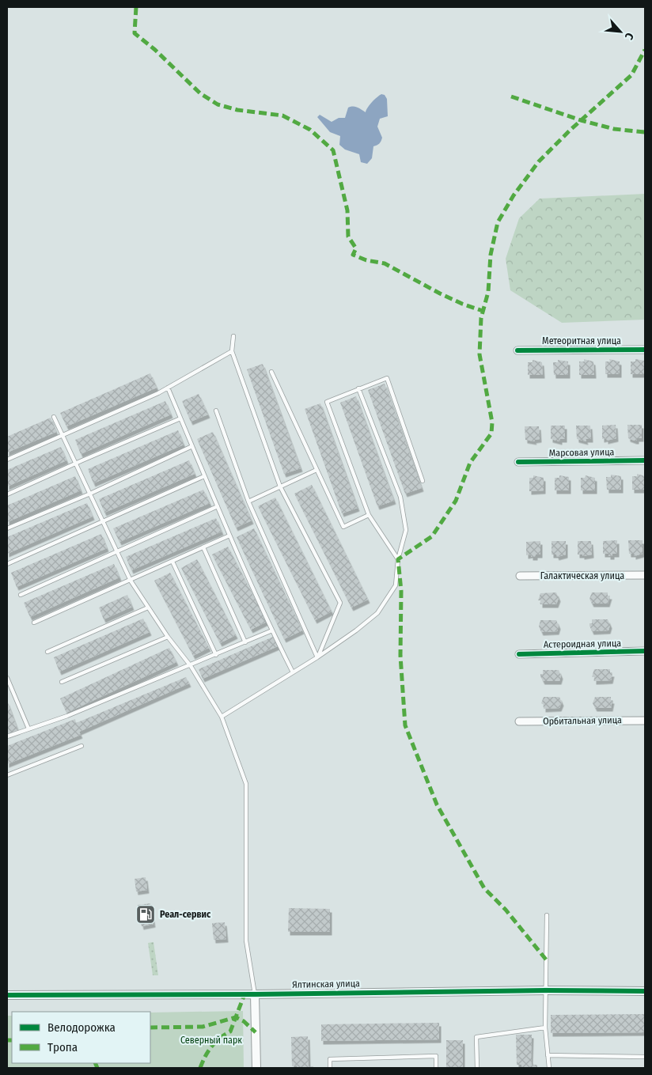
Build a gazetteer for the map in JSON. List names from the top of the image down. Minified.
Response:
{"streets":{"street":["Метеоритная улица","Марсовая улица","Галактическая улица","Астероидная улица","Орбитальная улица","Ялтинская улица"]},"parks":["Северный парк"],"places":{"fuel station":["Реал-сервис"]},"legend":["Велодорожка","Тропа"],"north":"bottom right"}
